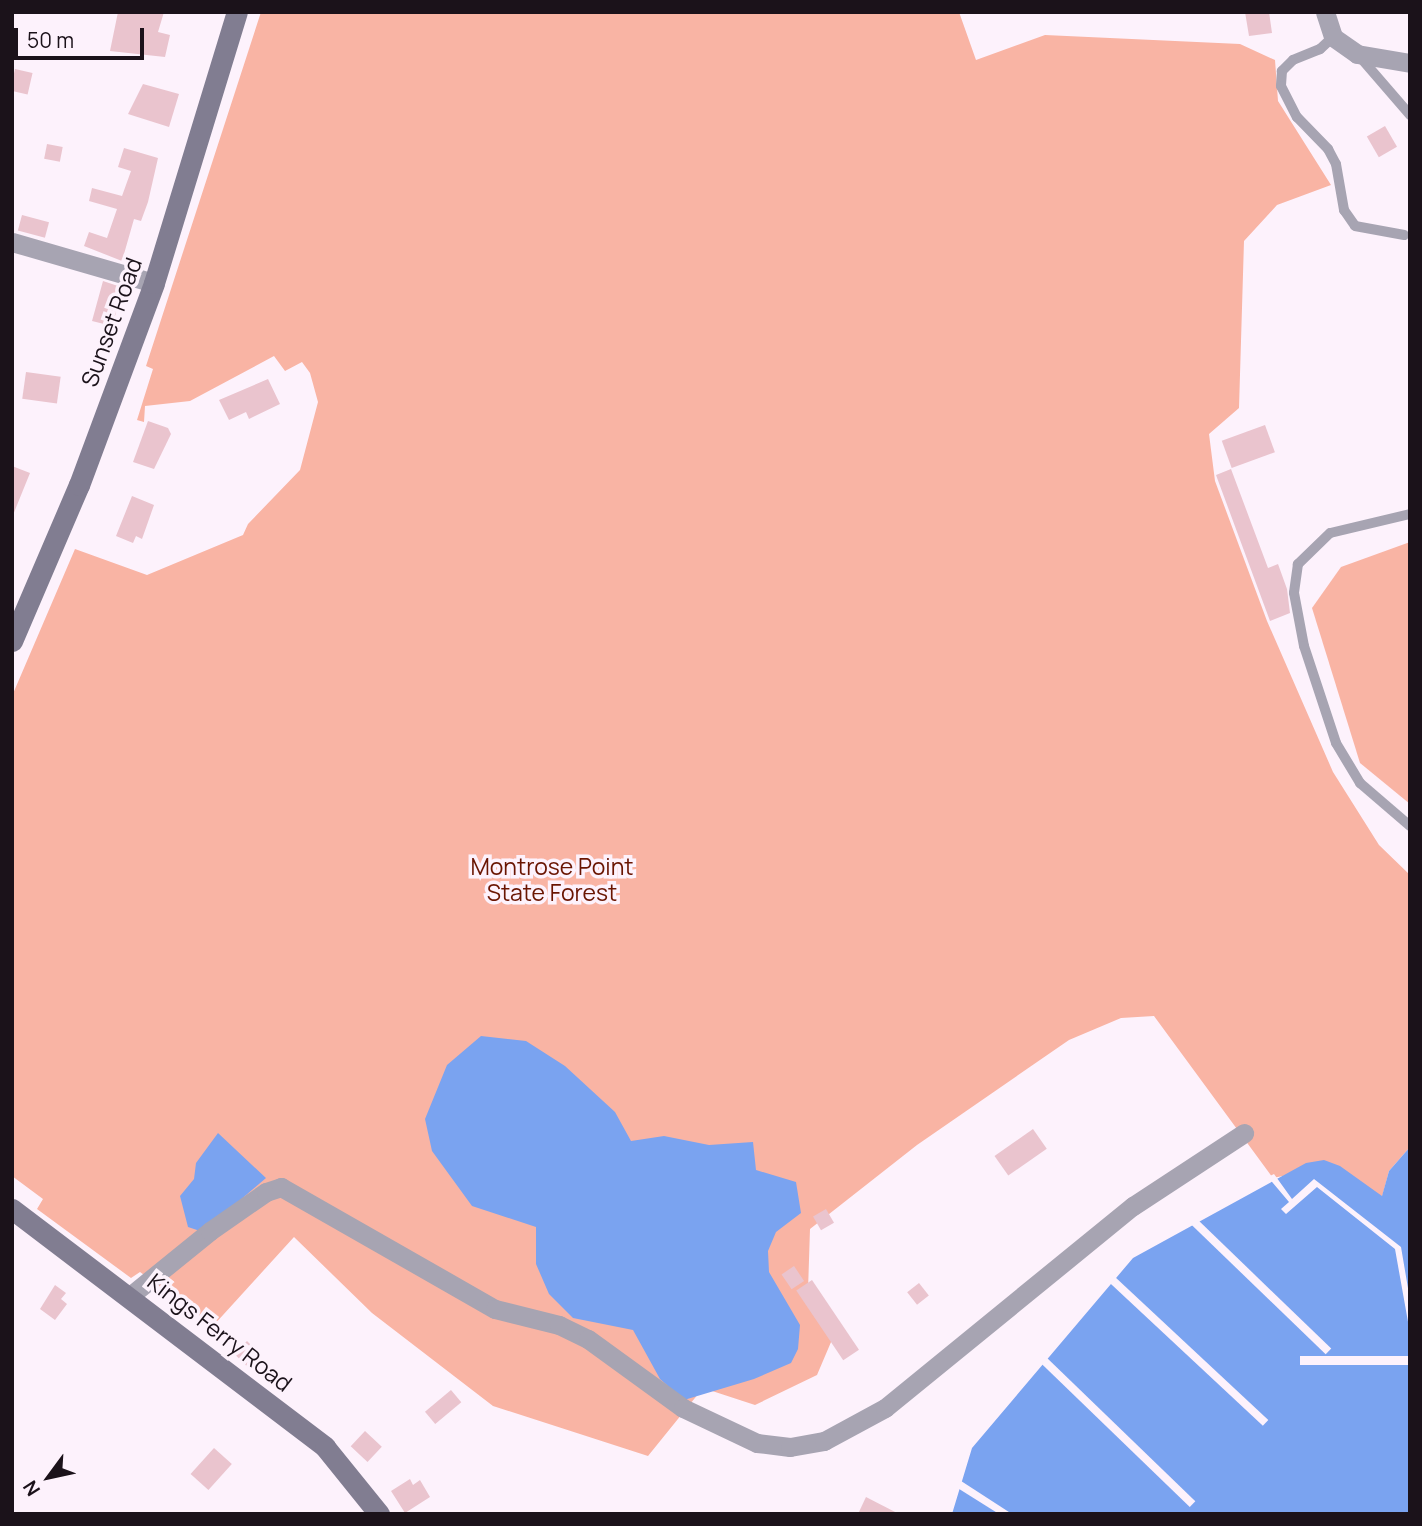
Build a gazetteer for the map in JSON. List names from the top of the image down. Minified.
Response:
{"streets":{"street":["Sunset Road","Kings Ferry Road"]},"parks":["Montrose Point State Forest"],"scale_bar":"50 m","north":"bottom left"}
